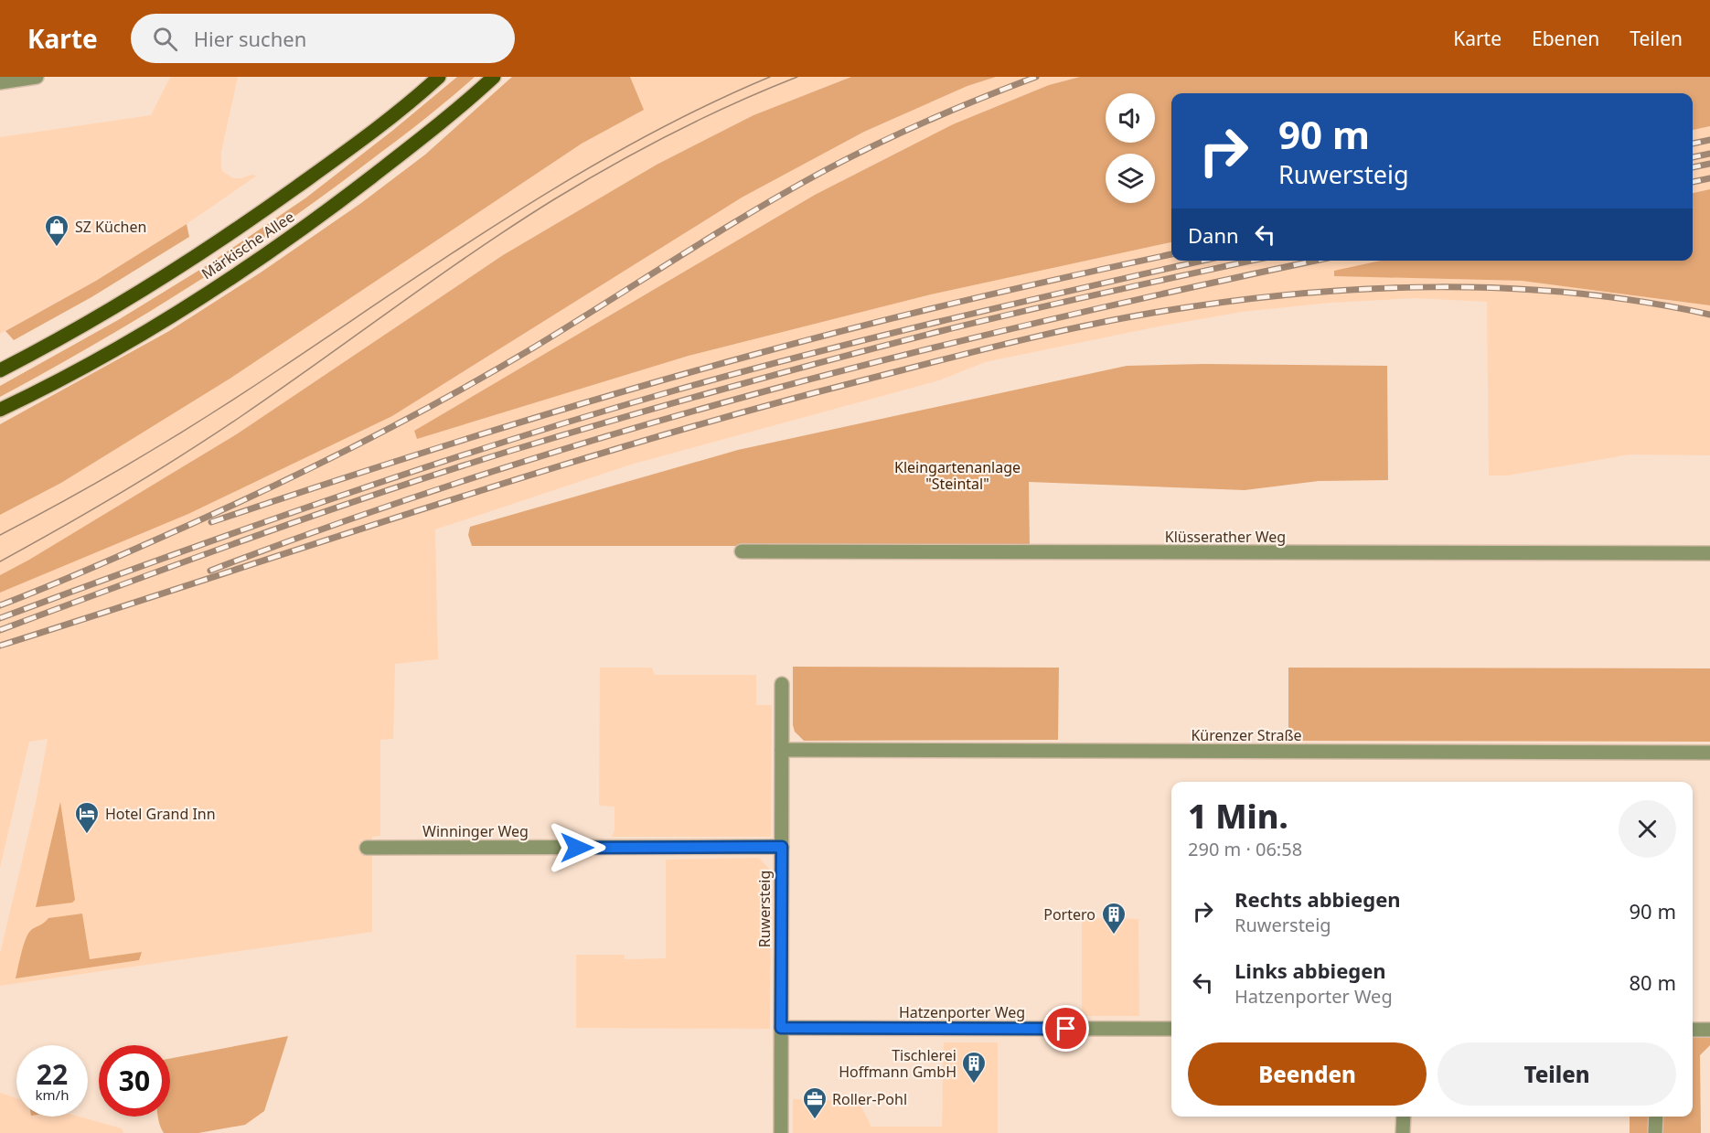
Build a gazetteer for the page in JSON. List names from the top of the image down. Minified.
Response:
{"streets":{"main road":["Märkische Allee"],"street":["Klüsserather Weg","Kürenzer Straße","Winninger Weg","Ruwersteig","Hatzenporter Weg"]},"crossings":[["Kürenzer Straße","Ruwersteig"],["Winninger Weg","Ruwersteig"],["Ruwersteig","Hatzenporter Weg"]],"parks":["Kleingartenanlage \"Steintal\""],"places":{"shop":["SZ Küchen"],"hotel":["Hotel Grand Inn"],"building":["Portero","Tischlerei Hoffmann GmbH"],"office":["Roller-Pohl"]},"page":{"header":"Karte","search":"Hier suchen","nav":["Karte","Ebenen","Teilen"],"turn":["90 m","Ruwersteig"],"then":"Dann","heading":["1 Min.","290 m · 06:58"],"list":[{"name":"Rechts abbiegen","note":"Ruwersteig","value":"90 m"},{"name":"Links abbiegen","note":"Hatzenporter Weg","value":"80 m"}],"buttons":["Beenden","Teilen"],"speed":"22 km/h","limit":"30"}}
